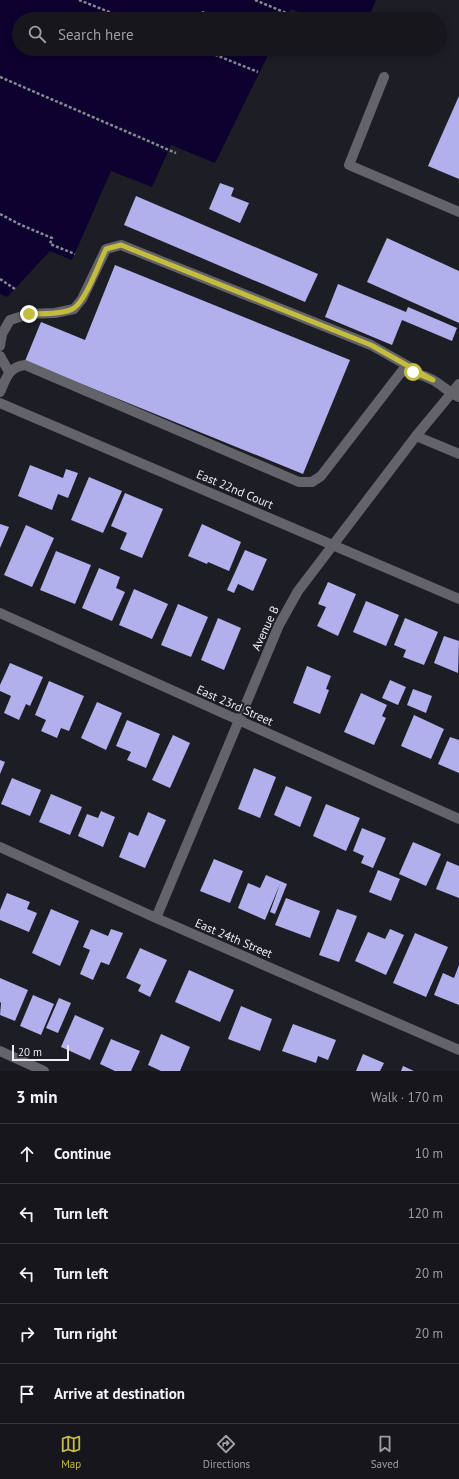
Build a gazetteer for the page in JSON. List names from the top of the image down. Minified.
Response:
{"streets":{"street":["East 22nd Court","Avenue B","East 23rd Street","East 24th Street"]},"crossings":[["East 22nd Court","Avenue B"],["Avenue B","East 23rd Street"],["Avenue B","East 24th Street"]],"scale_bar":"20 m","page":{"search":"Search here","scale":"20 m","heading":["3 min","Walk · 170 m"],"list":[["Continue","10 m"],["Turn left","120 m"],["Turn left","20 m"],["Turn right","20 m"],"Arrive at destination"],"nav":["Map","Directions","Saved"]}}
